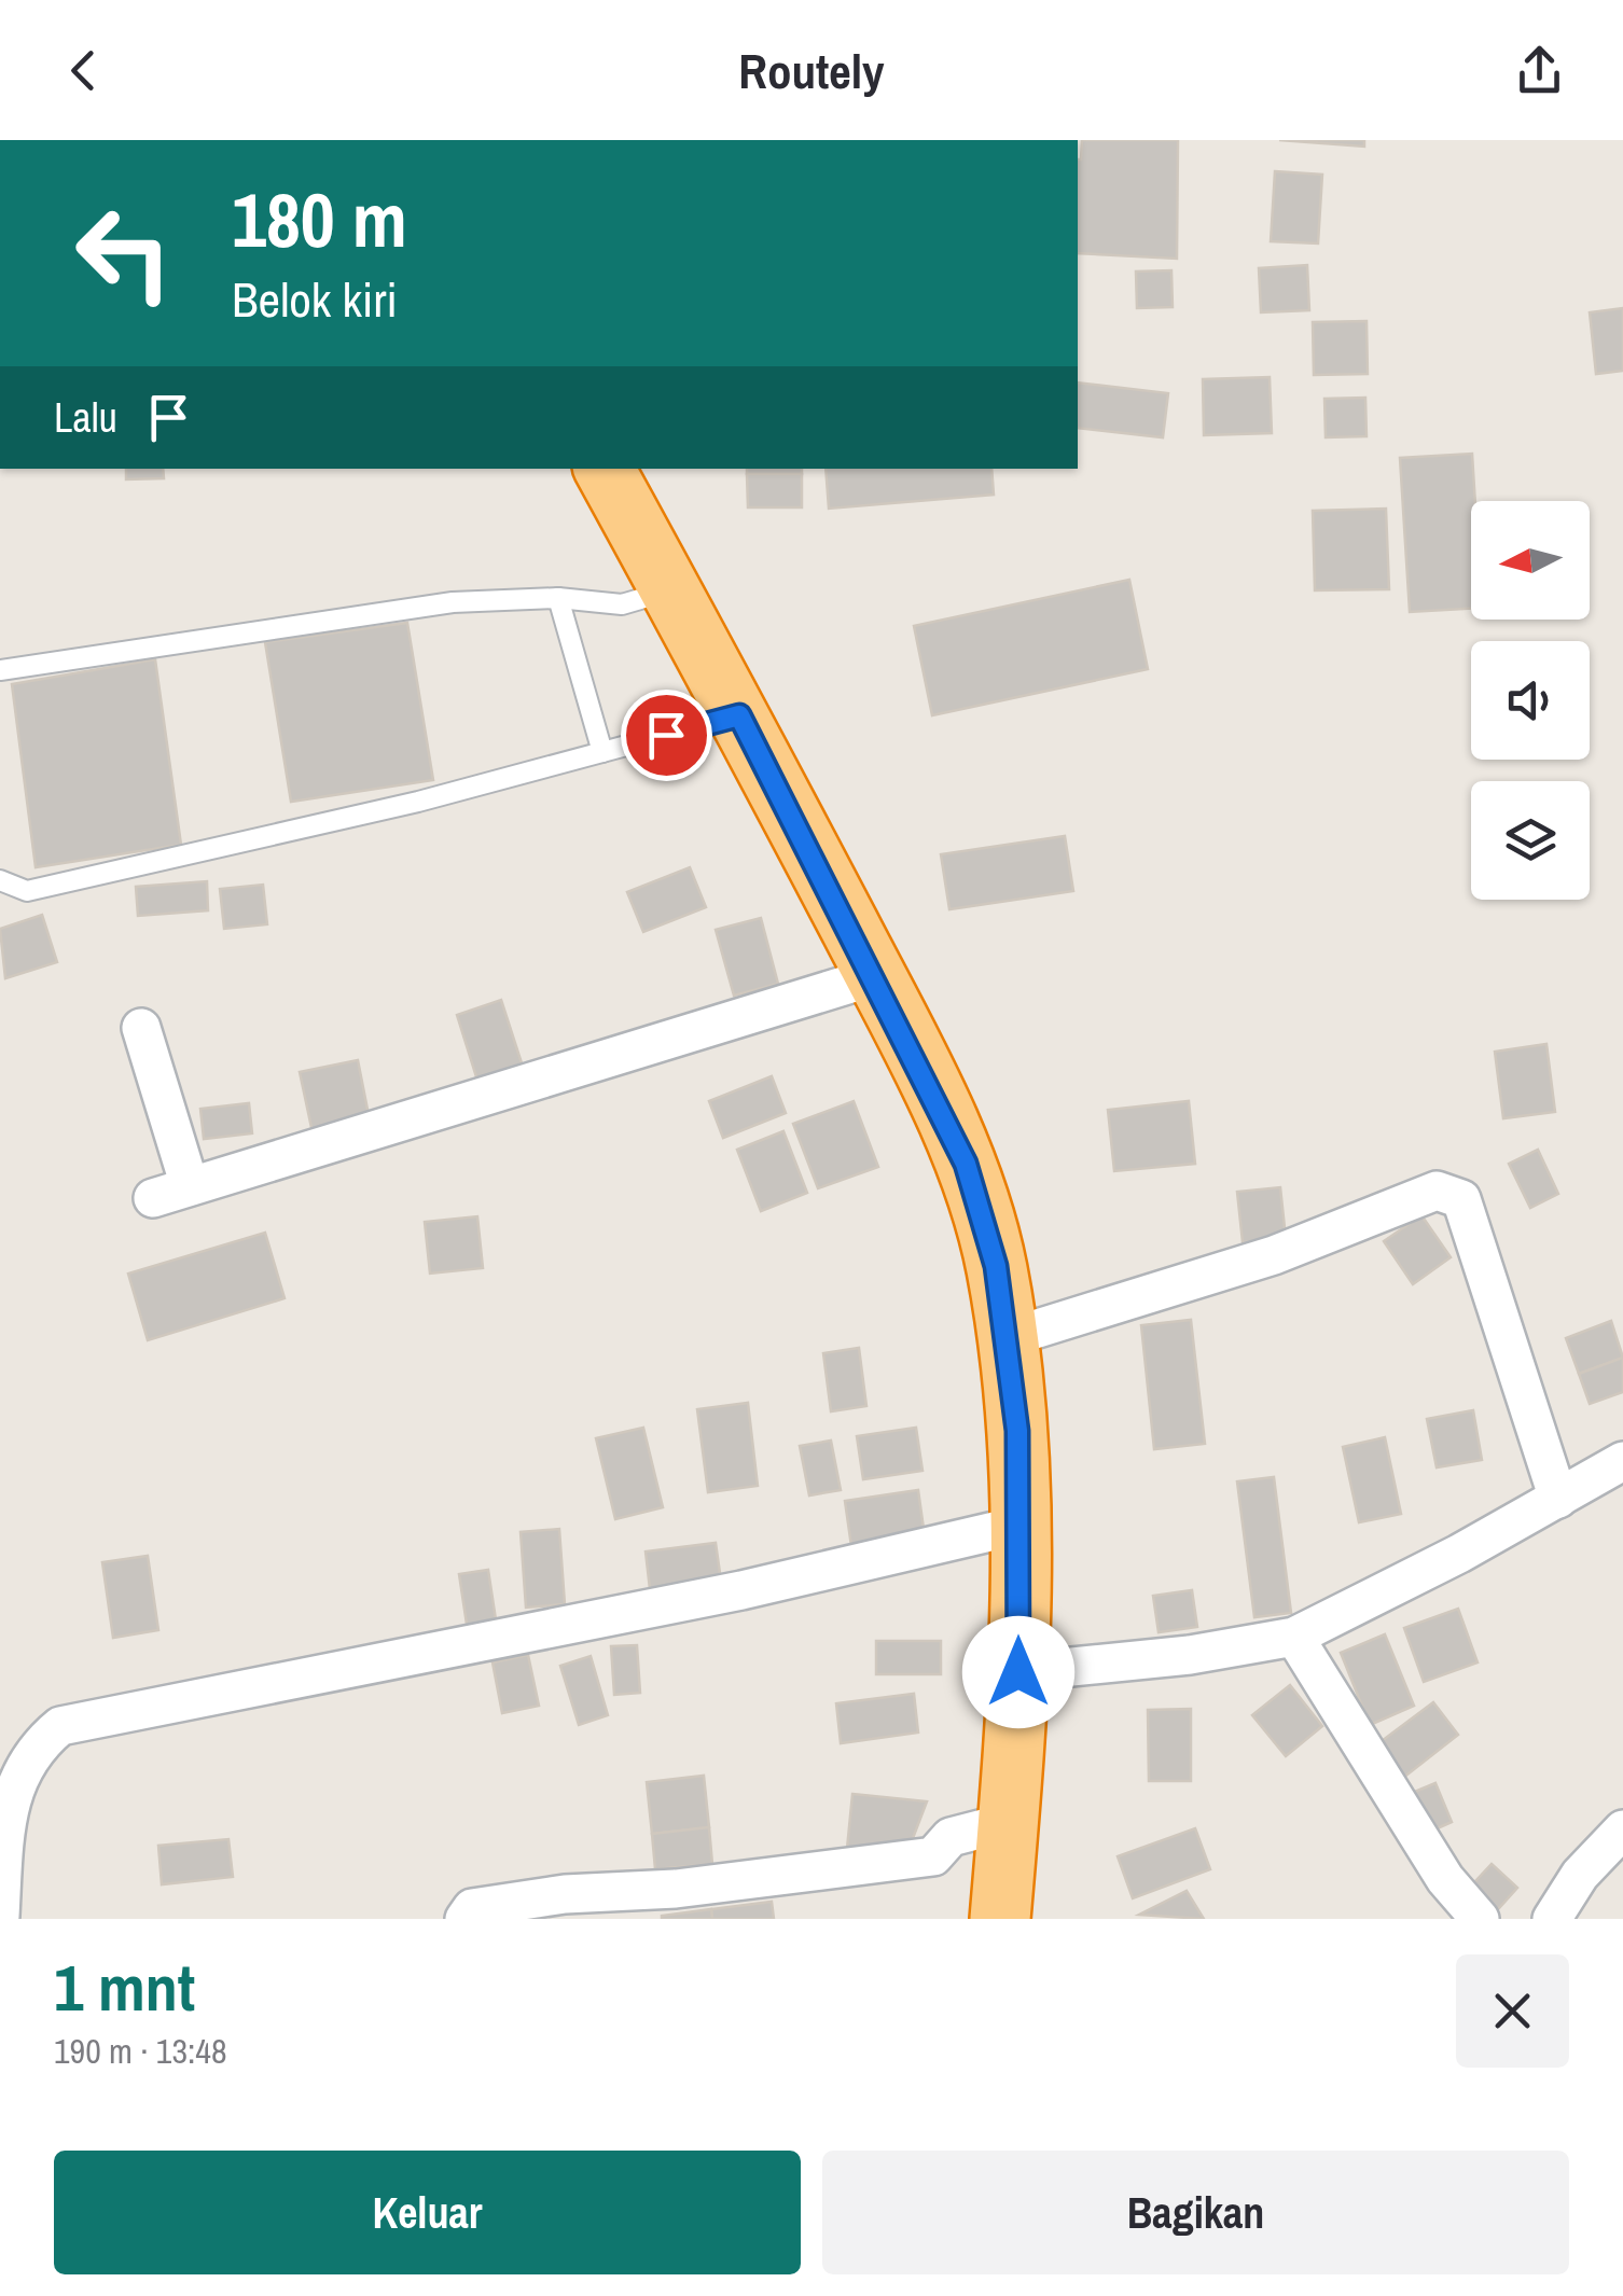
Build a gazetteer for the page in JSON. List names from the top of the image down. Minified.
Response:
{"north":"left","page":{"header":"Routely","turn":["180 m","Belok kiri"],"then":"Lalu","heading":["1 mnt","190 m · 13:48"],"buttons":["Keluar","Bagikan"]}}
